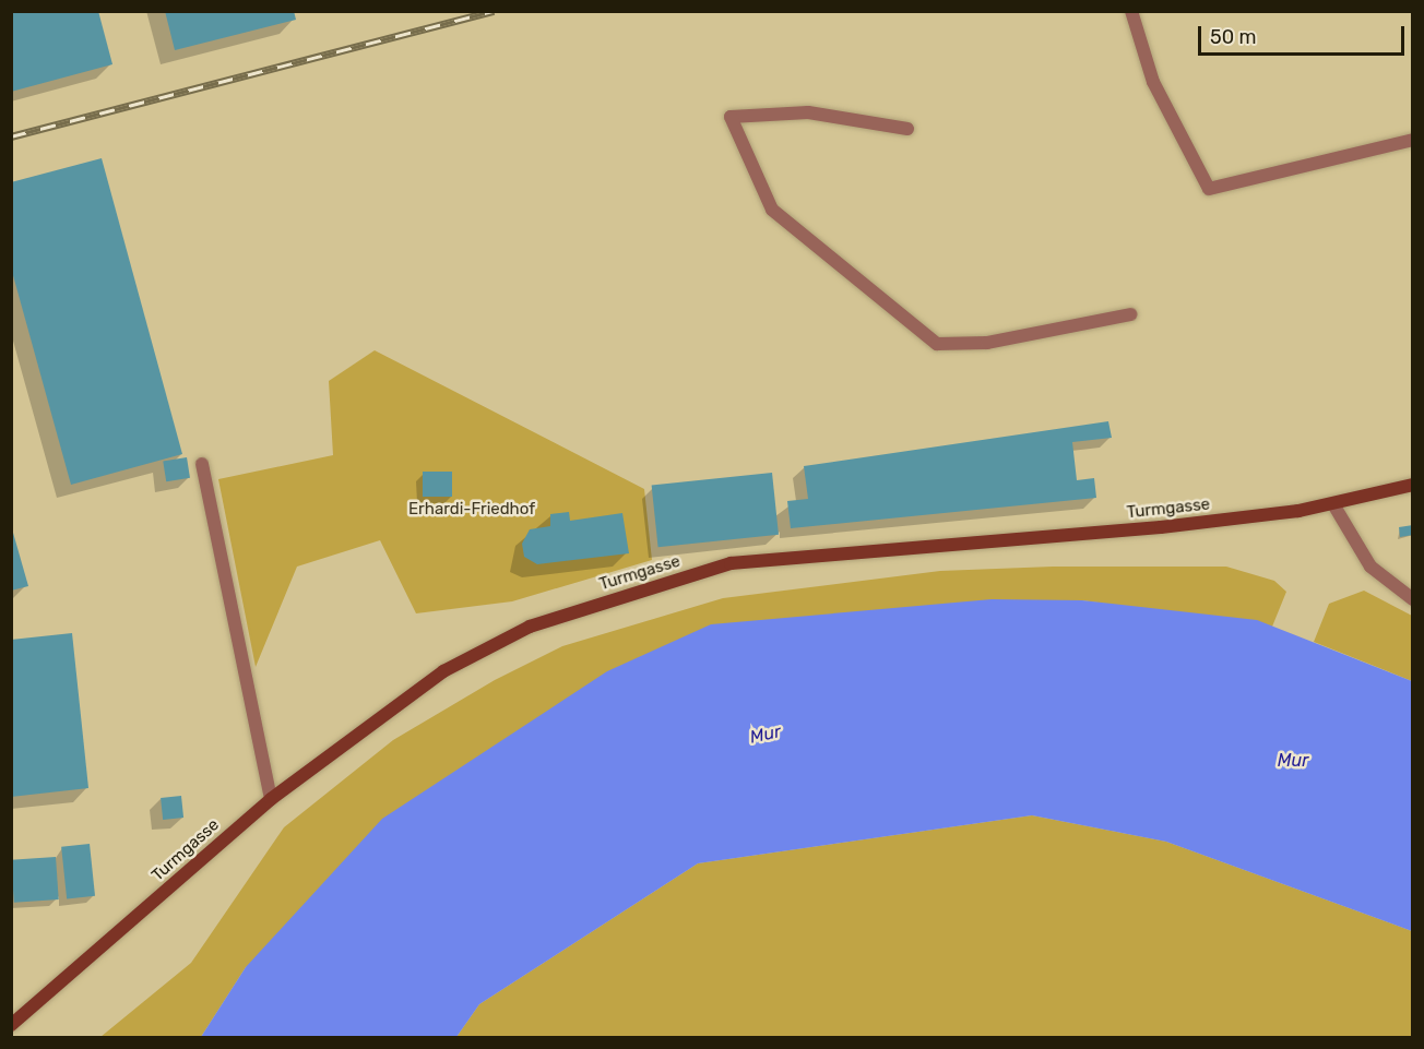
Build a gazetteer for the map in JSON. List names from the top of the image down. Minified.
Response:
{"streets":{"main road":["Turmgasse"]},"water":["Mur"],"parks":["Erhardi-Friedhof"],"scale_bar":"50 m"}
